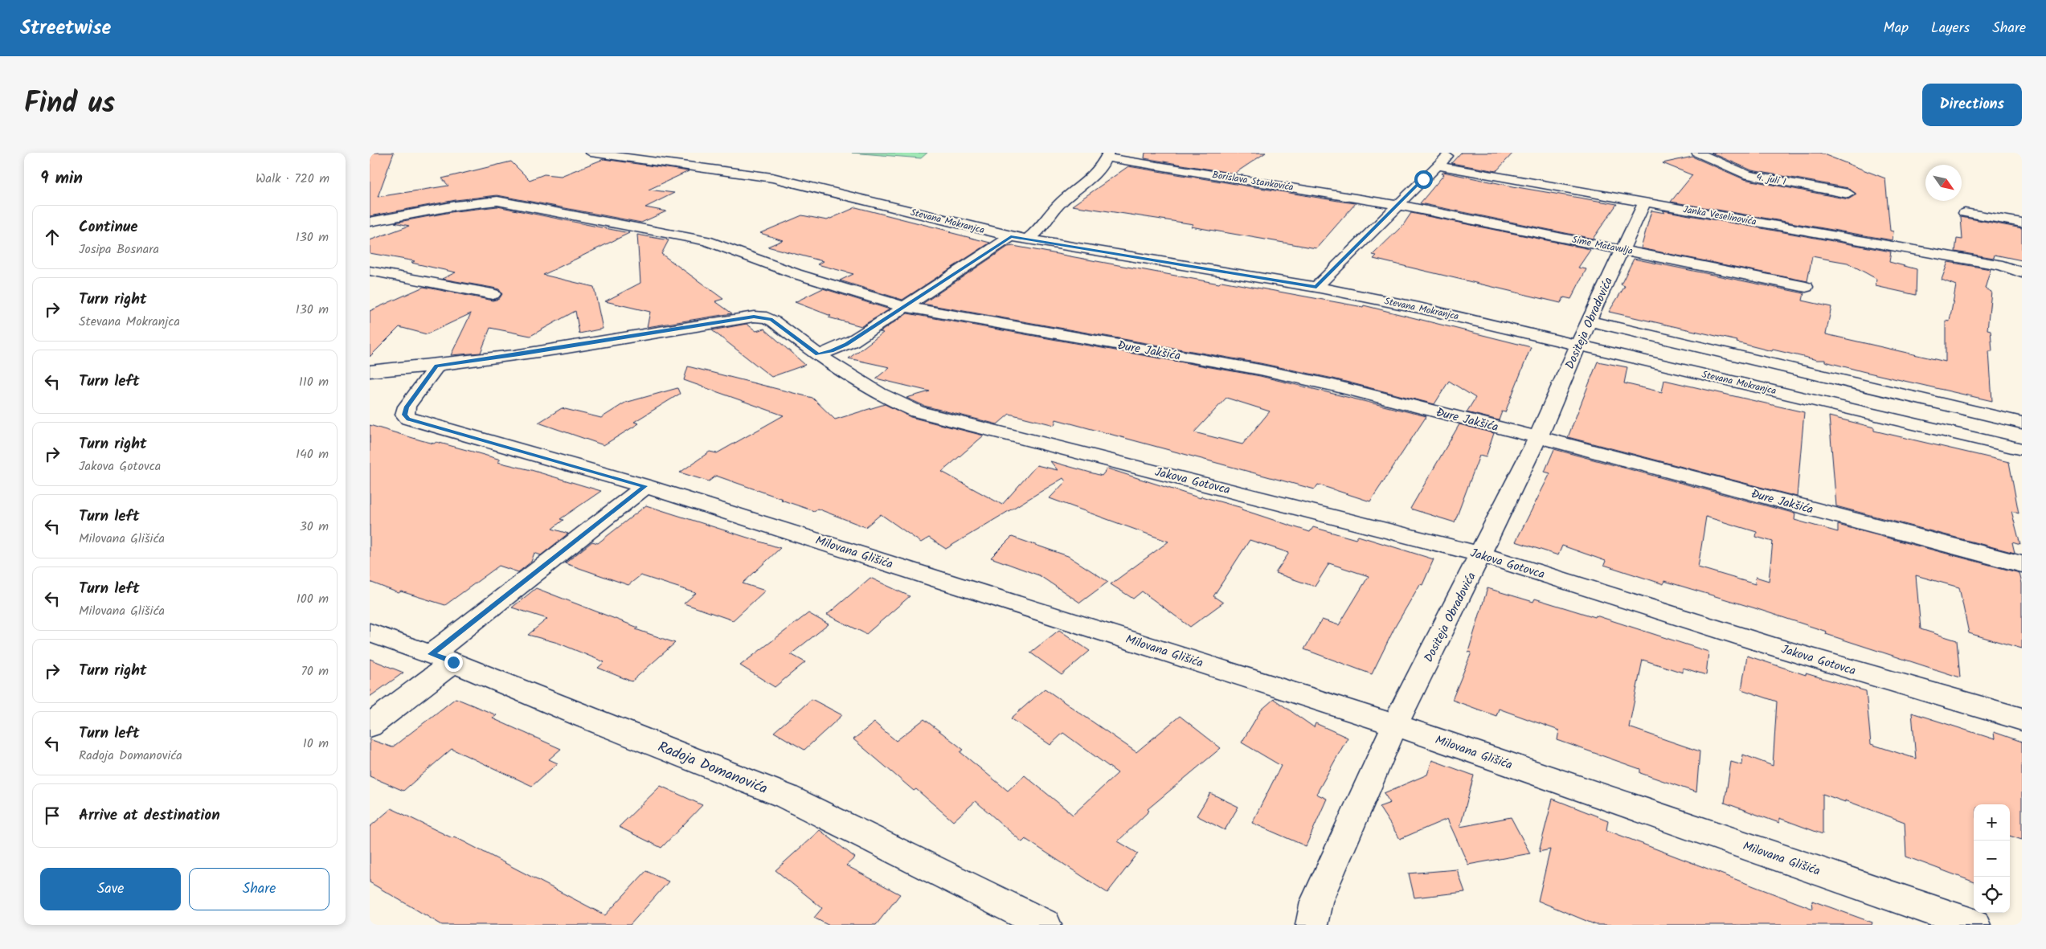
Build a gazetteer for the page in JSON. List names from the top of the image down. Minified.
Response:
{"streets":{"street":["4. juli I","Borislava Stankovića","Janka Veselinovića","Stevana Mokranjca","Sime Matavulja","Dositeja Obradovića","Đure Jakšića","Jakova Gotovca","Milovana Glišića","Radoja Domanovića"]},"crossings":[["Borislava Stankovića","Sime Matavulja"],["Janka Veselinovića","Dositeja Obradovića"],["Stevana Mokranjca","Dositeja Obradovića"],["Sime Matavulja","Dositeja Obradovića"],["Dositeja Obradovića","Đure Jakšića"],["Dositeja Obradovića","Jakova Gotovca"],["Dositeja Obradovića","Milovana Glišića"],["Jakova Gotovca","Milovana Glišića"]],"north":"bottom right","page":{"header":"Streetwise","nav":["Map","Layers","Share"],"title":"Find us","buttons":["Directions",["Save","Share"]],"heading":["9 min","Walk · 720 m"],"list":[["Continue","Josipa Bosnara","130 m"],["Turn right","Stevana Mokranjca","130 m"],["Turn left","110 m"],["Turn right","Jakova Gotovca","140 m"],["Turn left","Milovana Glišića","30 m"],["Turn left","Milovana Glišića","100 m"],["Turn right","70 m"],["Turn left","Radoja Domanovića","10 m"],"Arrive at destination"],"map_buttons":["+","−"]}}
